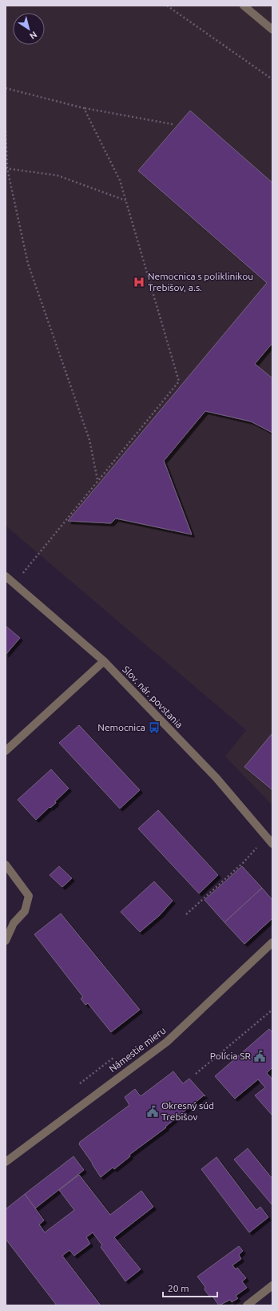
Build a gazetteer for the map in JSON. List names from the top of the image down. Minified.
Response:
{"streets":{"street":["Slov. nár. povstania","Námestie mieru"]},"places":{"hospital":["Nemocnica s poliklinikou Trebišov, a.s."],"bus stop":["Nemocnica"],"public building":["Polícia SR","Okresný súd Trebišov"]},"scale_bar":"20 m","north":"bottom right"}
